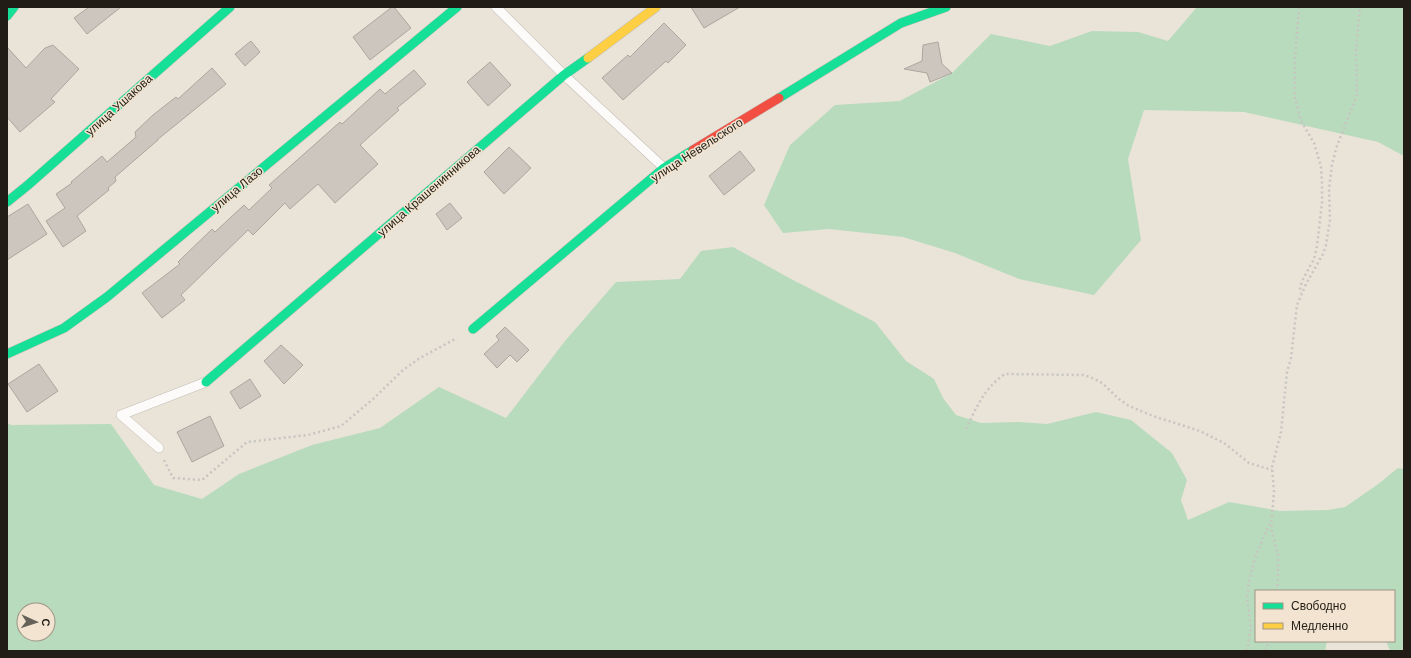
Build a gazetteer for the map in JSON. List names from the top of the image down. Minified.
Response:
{"streets":{"street":["улица Ушакова","улица Невельского","улица Лазо","улица Крашенинникова"]},"legend":["Свободно","Медленно"],"north":"right"}
